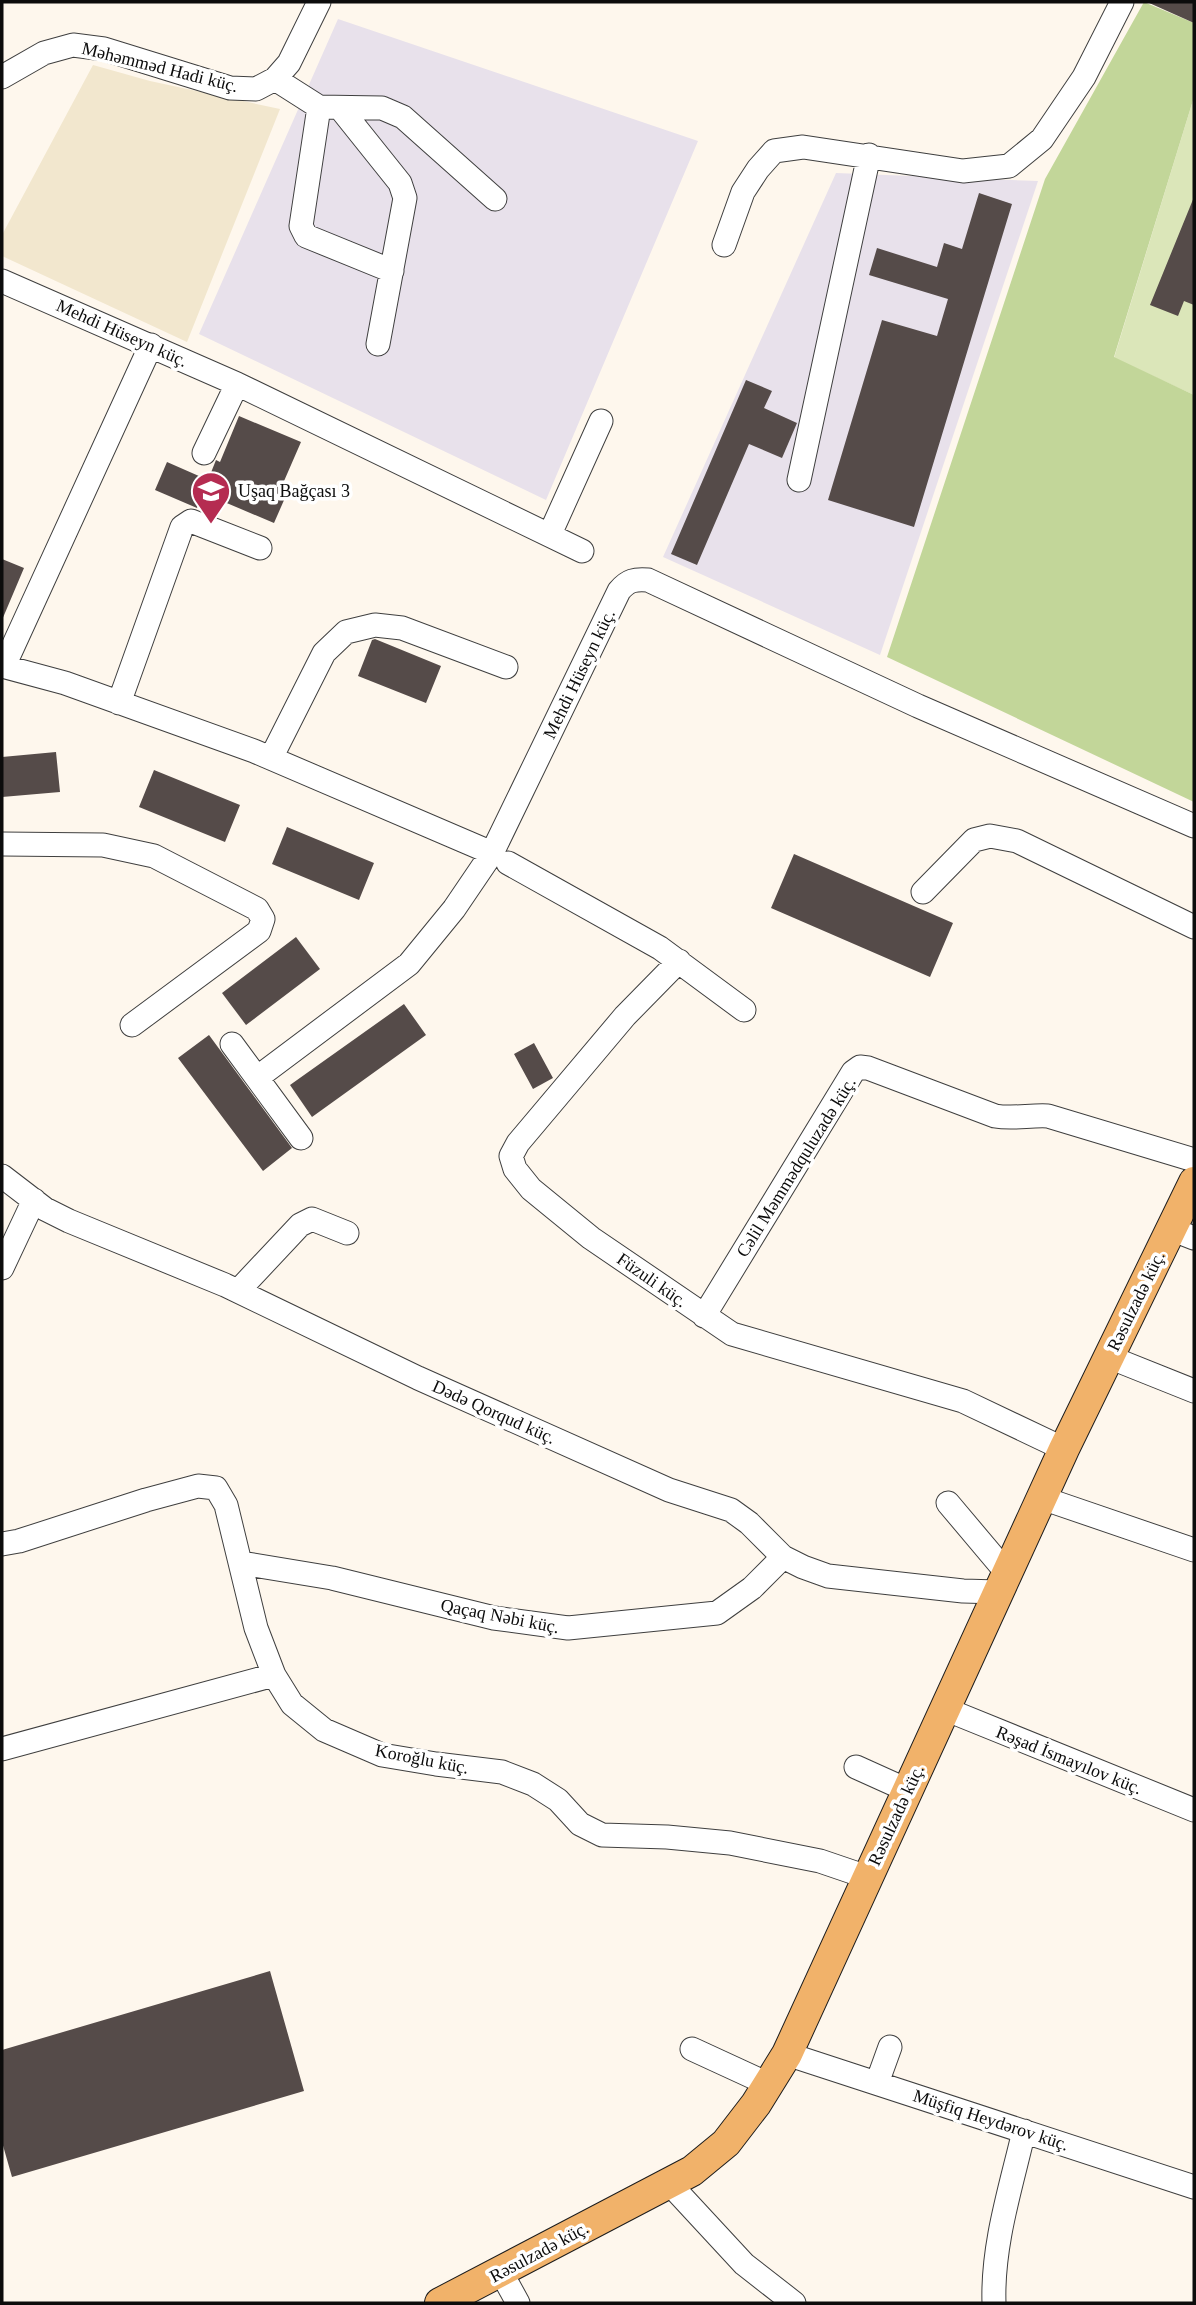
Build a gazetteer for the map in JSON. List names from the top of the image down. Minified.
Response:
{"streets":{"main road":["Rəsulzadə küç."],"street":["Məhəmməd Hadi küç.","Mehdi Hüseyn küç.","Cəlil Məmmədquluzadə küç.","Füzuli küç.","Dədə Qorqud küç.","Qaçaq Nəbi küç.","Koroğlu küç.","Rəşad İsmayılov küç.","Müşfiq Heydərov küç."]},"crossings":[["Cəlil Məmmədquluzadə küç.","Füzuli küç."],["Füzuli küç.","Rəsulzadə küç."],["Rəsulzadə küç.","Dədə Qorqud küç."],["Rəsulzadə küç.","Koroğlu küç."],["Rəsulzadə küç.","Rəşad İsmayılov küç."],["Rəsulzadə küç.","Müşfiq Heydərov küç."],["Dədə Qorqud küç.","Qaçaq Nəbi küç."],["Qaçaq Nəbi küç.","Koroğlu küç."]],"places":{"school or university":["Uşaq Bağçası 3"]}}
